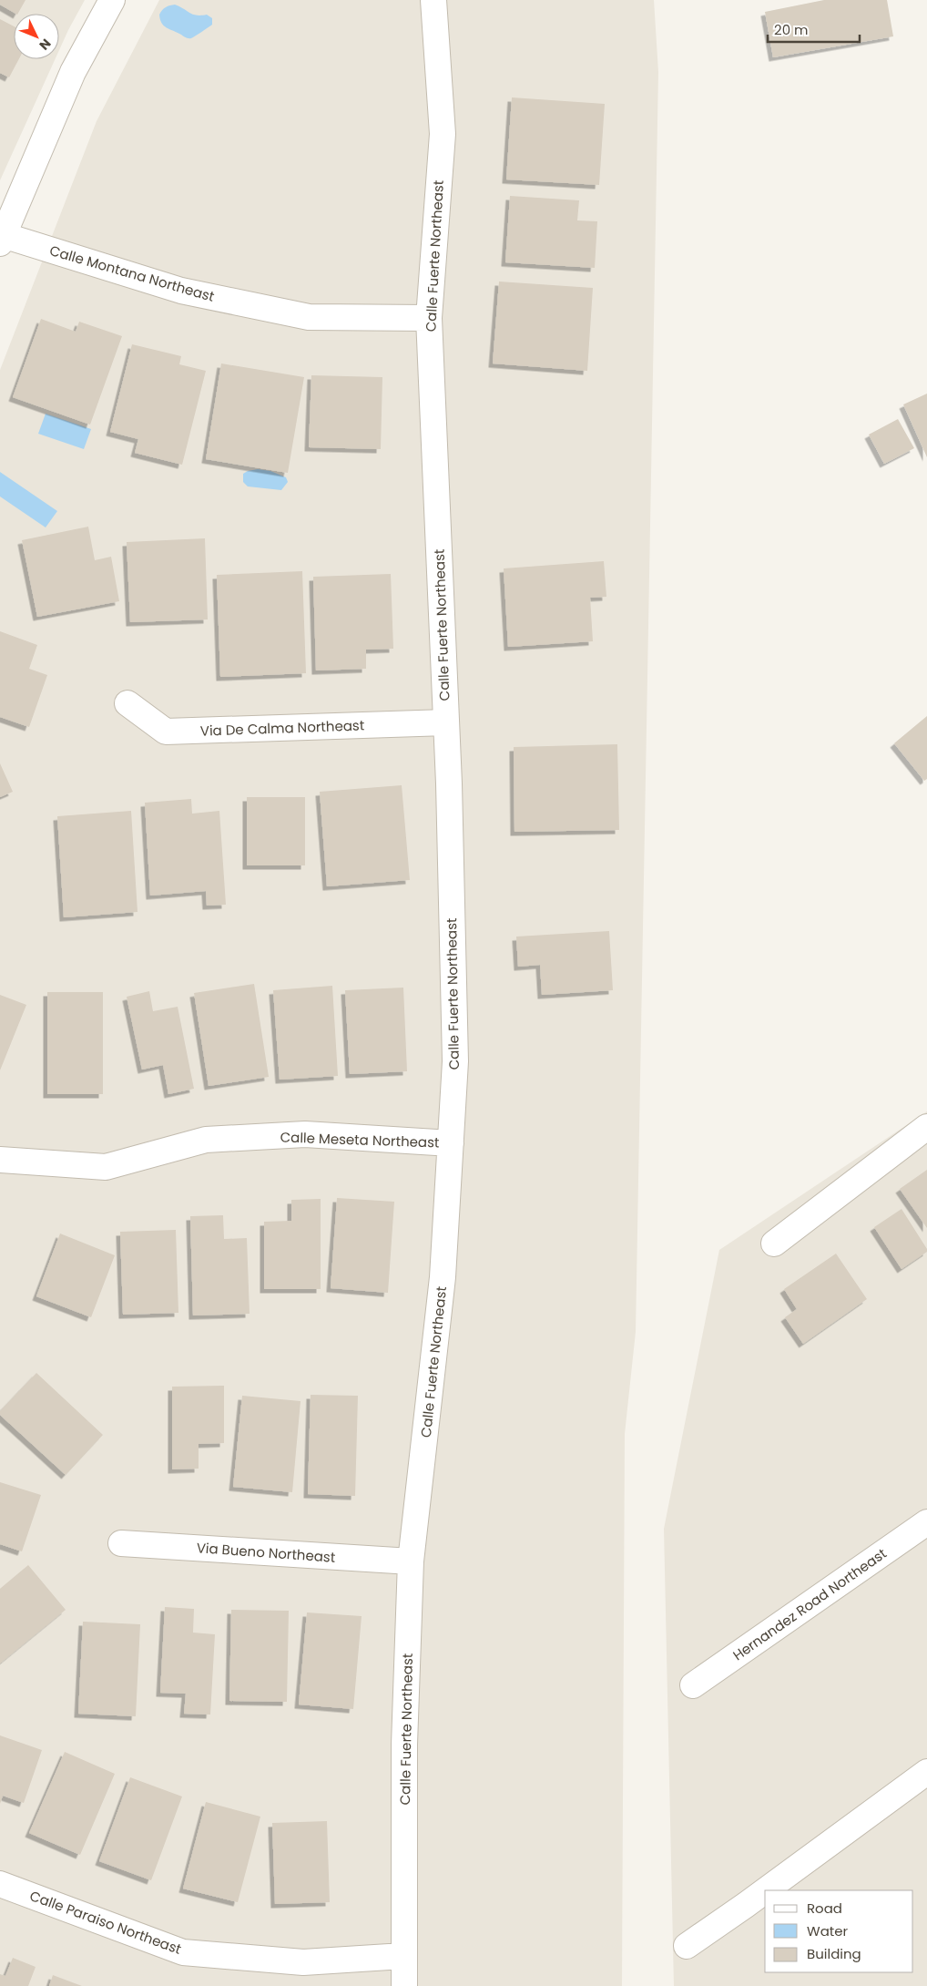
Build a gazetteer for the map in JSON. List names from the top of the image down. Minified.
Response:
{"streets":{"street":["Calle Fuerte Northeast","Calle Montana Northeast","Via De Calma Northeast","Calle Meseta Northeast","Via Bueno Northeast","Hernandez Road Northeast","Calle Paraiso Northeast"]},"crossings":[["Calle Fuerte Northeast","Calle Montana Northeast"],["Calle Fuerte Northeast","Via De Calma Northeast"],["Calle Fuerte Northeast","Calle Meseta Northeast"],["Calle Fuerte Northeast","Via Bueno Northeast"],["Calle Fuerte Northeast","Calle Paraiso Northeast"]],"legend":["Road","Water","Building"],"scale_bar":"20 m","north":"bottom right"}
